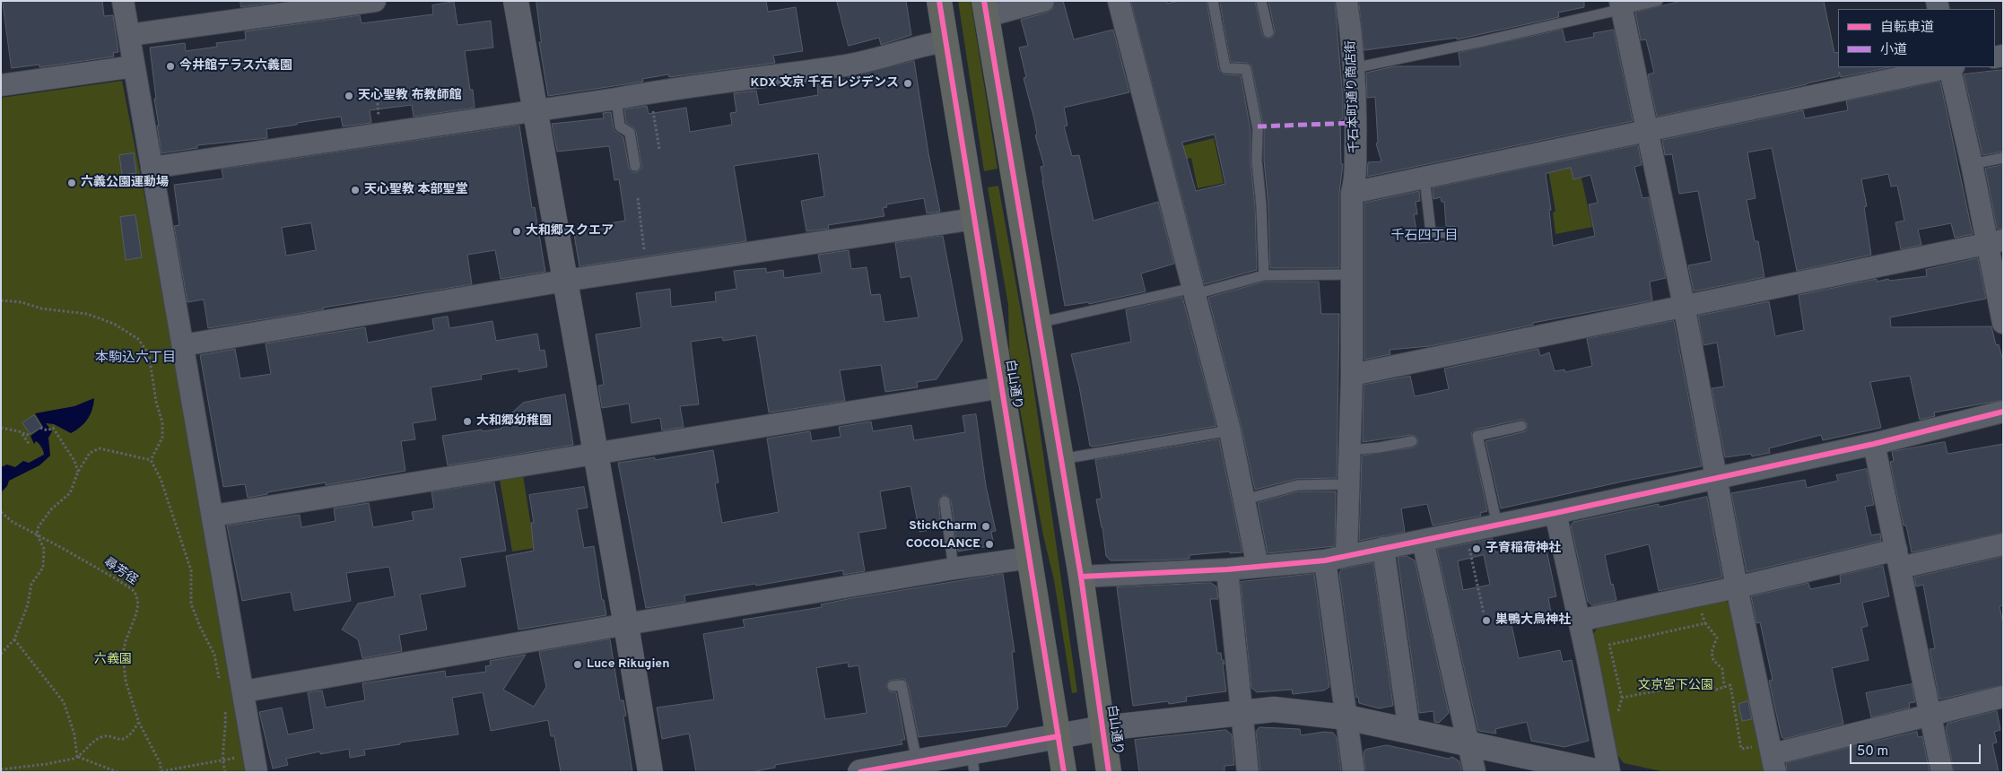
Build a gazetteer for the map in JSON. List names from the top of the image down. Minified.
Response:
{"streets":{"highway":["白山通り"],"street":["千石本町通り商店街"],"path":["尋芳径"]},"districts":["千石四丁目","本駒込六丁目"],"parks":["六義園","文京宮下公園"],"places":["今井館テラス六義園","KDX 文京 千石 レジデンス","天心聖教 布教師館","六義公園運動場","天心聖教 本部聖堂","大和郷スクエア","大和郷幼稚園","StickCharm","COCOLANCE","子育稲荷神社","巣鴨大鳥神社","Luce Rikugien"],"legend":["自転車道","小道"],"scale_bar":"50 m"}
